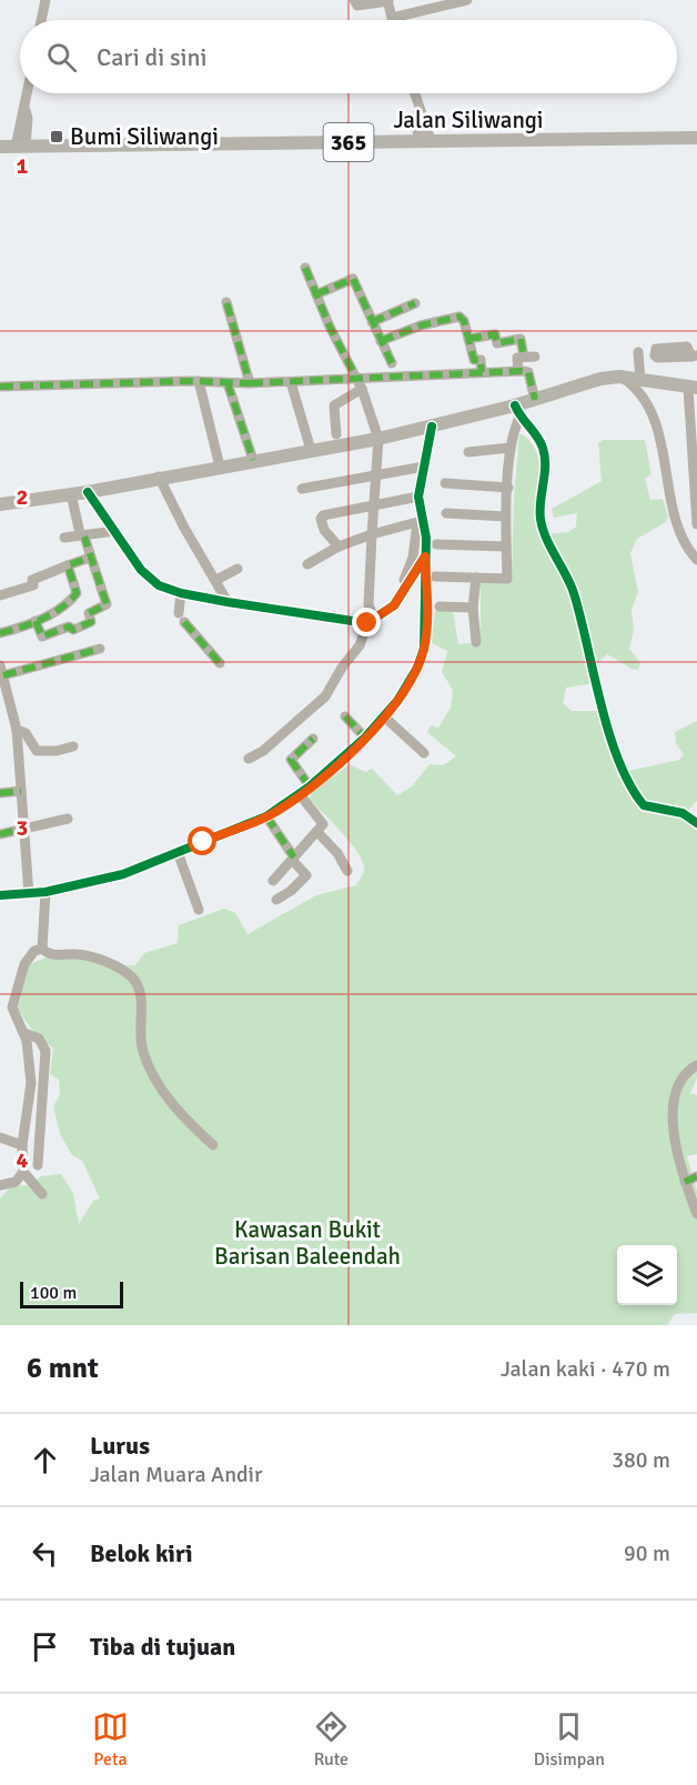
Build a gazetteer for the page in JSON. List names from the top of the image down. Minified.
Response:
{"streets":{"main road":["Jalan Siliwangi","365"]},"parks":["Kawasan Bukit Barisan Baleendah"],"places":{"transit":["Bumi Siliwangi"]},"scale_bar":"100 m","page":{"search":"Cari di sini","scale":"100 m","heading":["6 mnt","Jalan kaki · 470 m"],"list":[["Lurus","Jalan Muara Andir","380 m"],["Belok kiri","90 m"],"Tiba di tujuan"],"nav":["Peta","Rute","Disimpan"]},"grid":{"rows":["1","2","3","4"]}}
